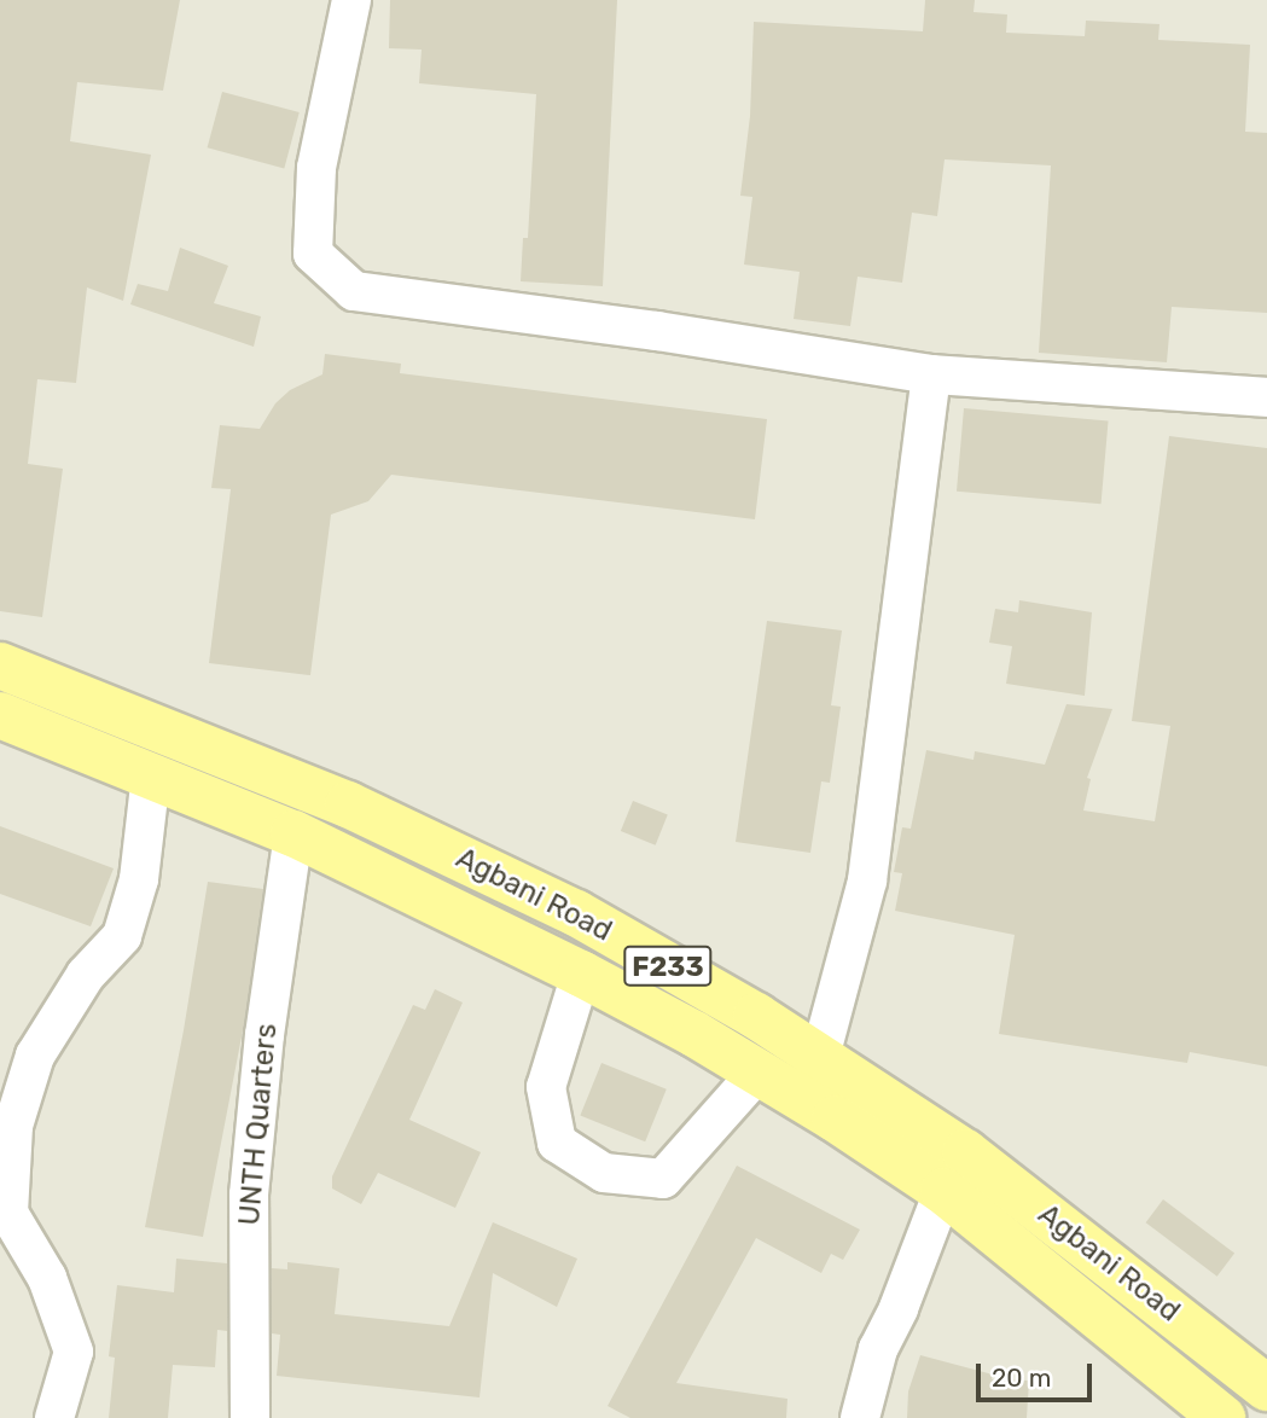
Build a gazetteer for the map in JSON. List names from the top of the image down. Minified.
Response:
{"streets":{"main road":["Agbani Road","F233"],"street":["UNTH Quarters"]},"crossings":[["Agbani Road","UNTH Quarters"]],"scale_bar":"20 m"}
